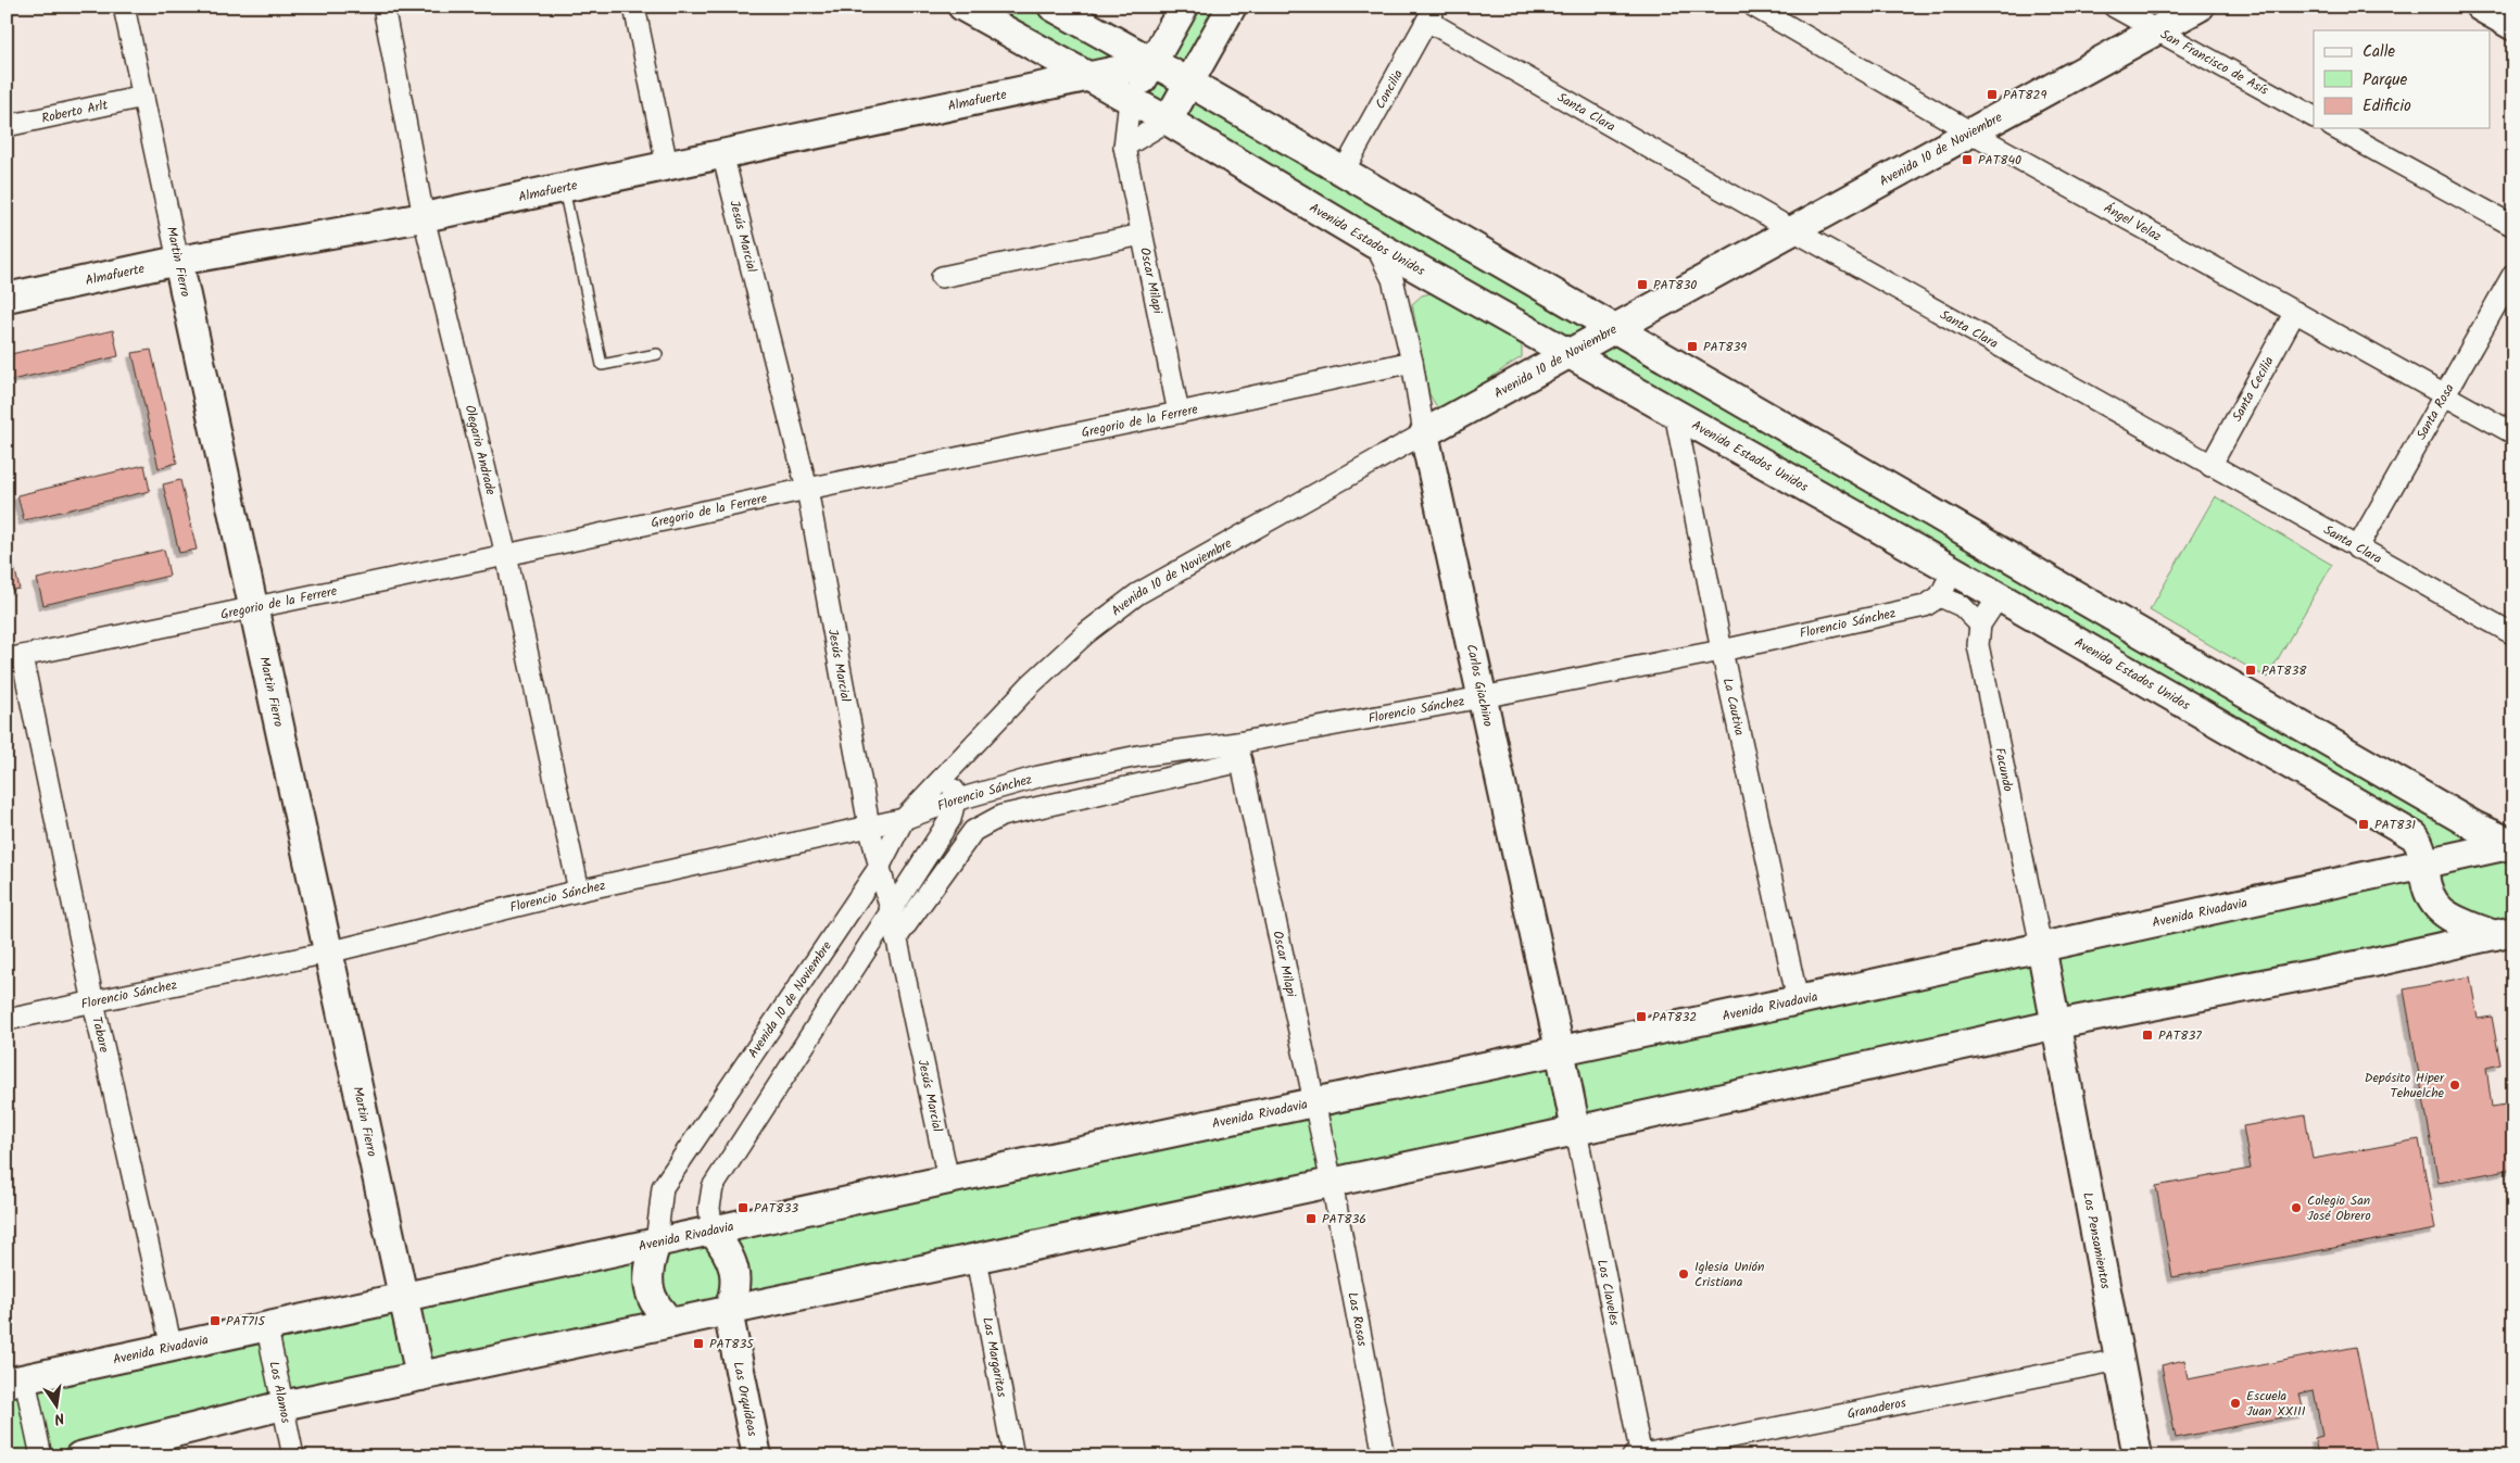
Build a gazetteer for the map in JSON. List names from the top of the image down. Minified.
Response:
{"streets":{"main road":["Almafuerte","Avenida 10 de Noviembre","Avenida Estados Unidos","Martin Fierro","Carlos Giachino","Avenida Rivadavia","Los Pensamientos","Las Orquídeas"],"street":["San Francisco de Asís","Concilia","Roberto Arlt","Santa Clara","Ángel Velaz","Jesús Marcial","Oscar Milapi","Santa Cecilia","Santa Rosa","Gregorio de la Ferrere","Olegario Andrade","Florencio Sánchez","La Cautiva","Facundo","Tabare","Los Claveles","Las Rosas","Las Margaritas","Los Alamos","Granaderos"]},"crossings":[["San Francisco de Asís","Avenida 10 de Noviembre"],["Concilia","Santa Clara"],["Almafuerte","Jesús Marcial"],["Almafuerte","Avenida Estados Unidos"],["Almafuerte","Martin Fierro"],["Almafuerte","Olegario Andrade"],["Roberto Arlt","Martin Fierro"],["Santa Clara","Avenida 10 de Noviembre"],["Santa Clara","Santa Cecilia"],["Santa Clara","Santa Rosa"],["Avenida 10 de Noviembre","Ángel Velaz"],["Avenida 10 de Noviembre","Jesús Marcial"],["Avenida 10 de Noviembre","Avenida Estados Unidos"],["Avenida 10 de Noviembre","Florencio Sánchez"],["Avenida 10 de Noviembre","Carlos Giachino"],["Avenida 10 de Noviembre","Avenida Rivadavia"],["Avenida 10 de Noviembre","Las Orquídeas"],["Ángel Velaz","Santa Cecilia"],["Ángel Velaz","Santa Rosa"],["Jesús Marcial","Gregorio de la Ferrere"],["Jesús Marcial","Florencio Sánchez"],["Jesús Marcial","Avenida Rivadavia"],["Avenida Estados Unidos","Oscar Milapi"],["Avenida Estados Unidos","Carlos Giachino"],["Avenida Estados Unidos","La Cautiva"],["Avenida Estados Unidos","Avenida Rivadavia"],["Martin Fierro","Gregorio de la Ferrere"],["Martin Fierro","Florencio Sánchez"],["Martin Fierro","Avenida Rivadavia"],["Oscar Milapi","Gregorio de la Ferrere"],["Oscar Milapi","Florencio Sánchez"],["Oscar Milapi","Avenida Rivadavia"],["Oscar Milapi","Las Rosas"],["Gregorio de la Ferrere","Olegario Andrade"],["Gregorio de la Ferrere","Carlos Giachino"],["Gregorio de la Ferrere","Tabare"],["Olegario Andrade","Florencio Sánchez"],["Florencio Sánchez","Carlos Giachino"],["Florencio Sánchez","La Cautiva"],["Florencio Sánchez","Tabare"],["Carlos Giachino","Avenida Rivadavia"],["Carlos Giachino","Los Claveles"],["La Cautiva","Avenida Rivadavia"],["Facundo","Avenida Rivadavia"],["Facundo","Los Pensamientos"],["Avenida Rivadavia","Tabare"],["Avenida Rivadavia","Los Pensamientos"],["Avenida Rivadavia","Los Alamos"],["Avenida Rivadavia","Las Orquídeas"],["Los Pensamientos","Granaderos"],["Los Claveles","Granaderos"]],"places":{"transit":["PAT829","PAT840","PAT830","PAT839","PAT838","PAT831","PAT832","PAT837","PAT833","PAT836","PAT715","PAT835"],"other":["Depósito Hiper Tehuelche","Colegio San José Obrero","Iglesia Unión Cristiana","Escuela Juan XXIII"]},"legend":["Calle","Parque","Edificio"],"north":"bottom"}
